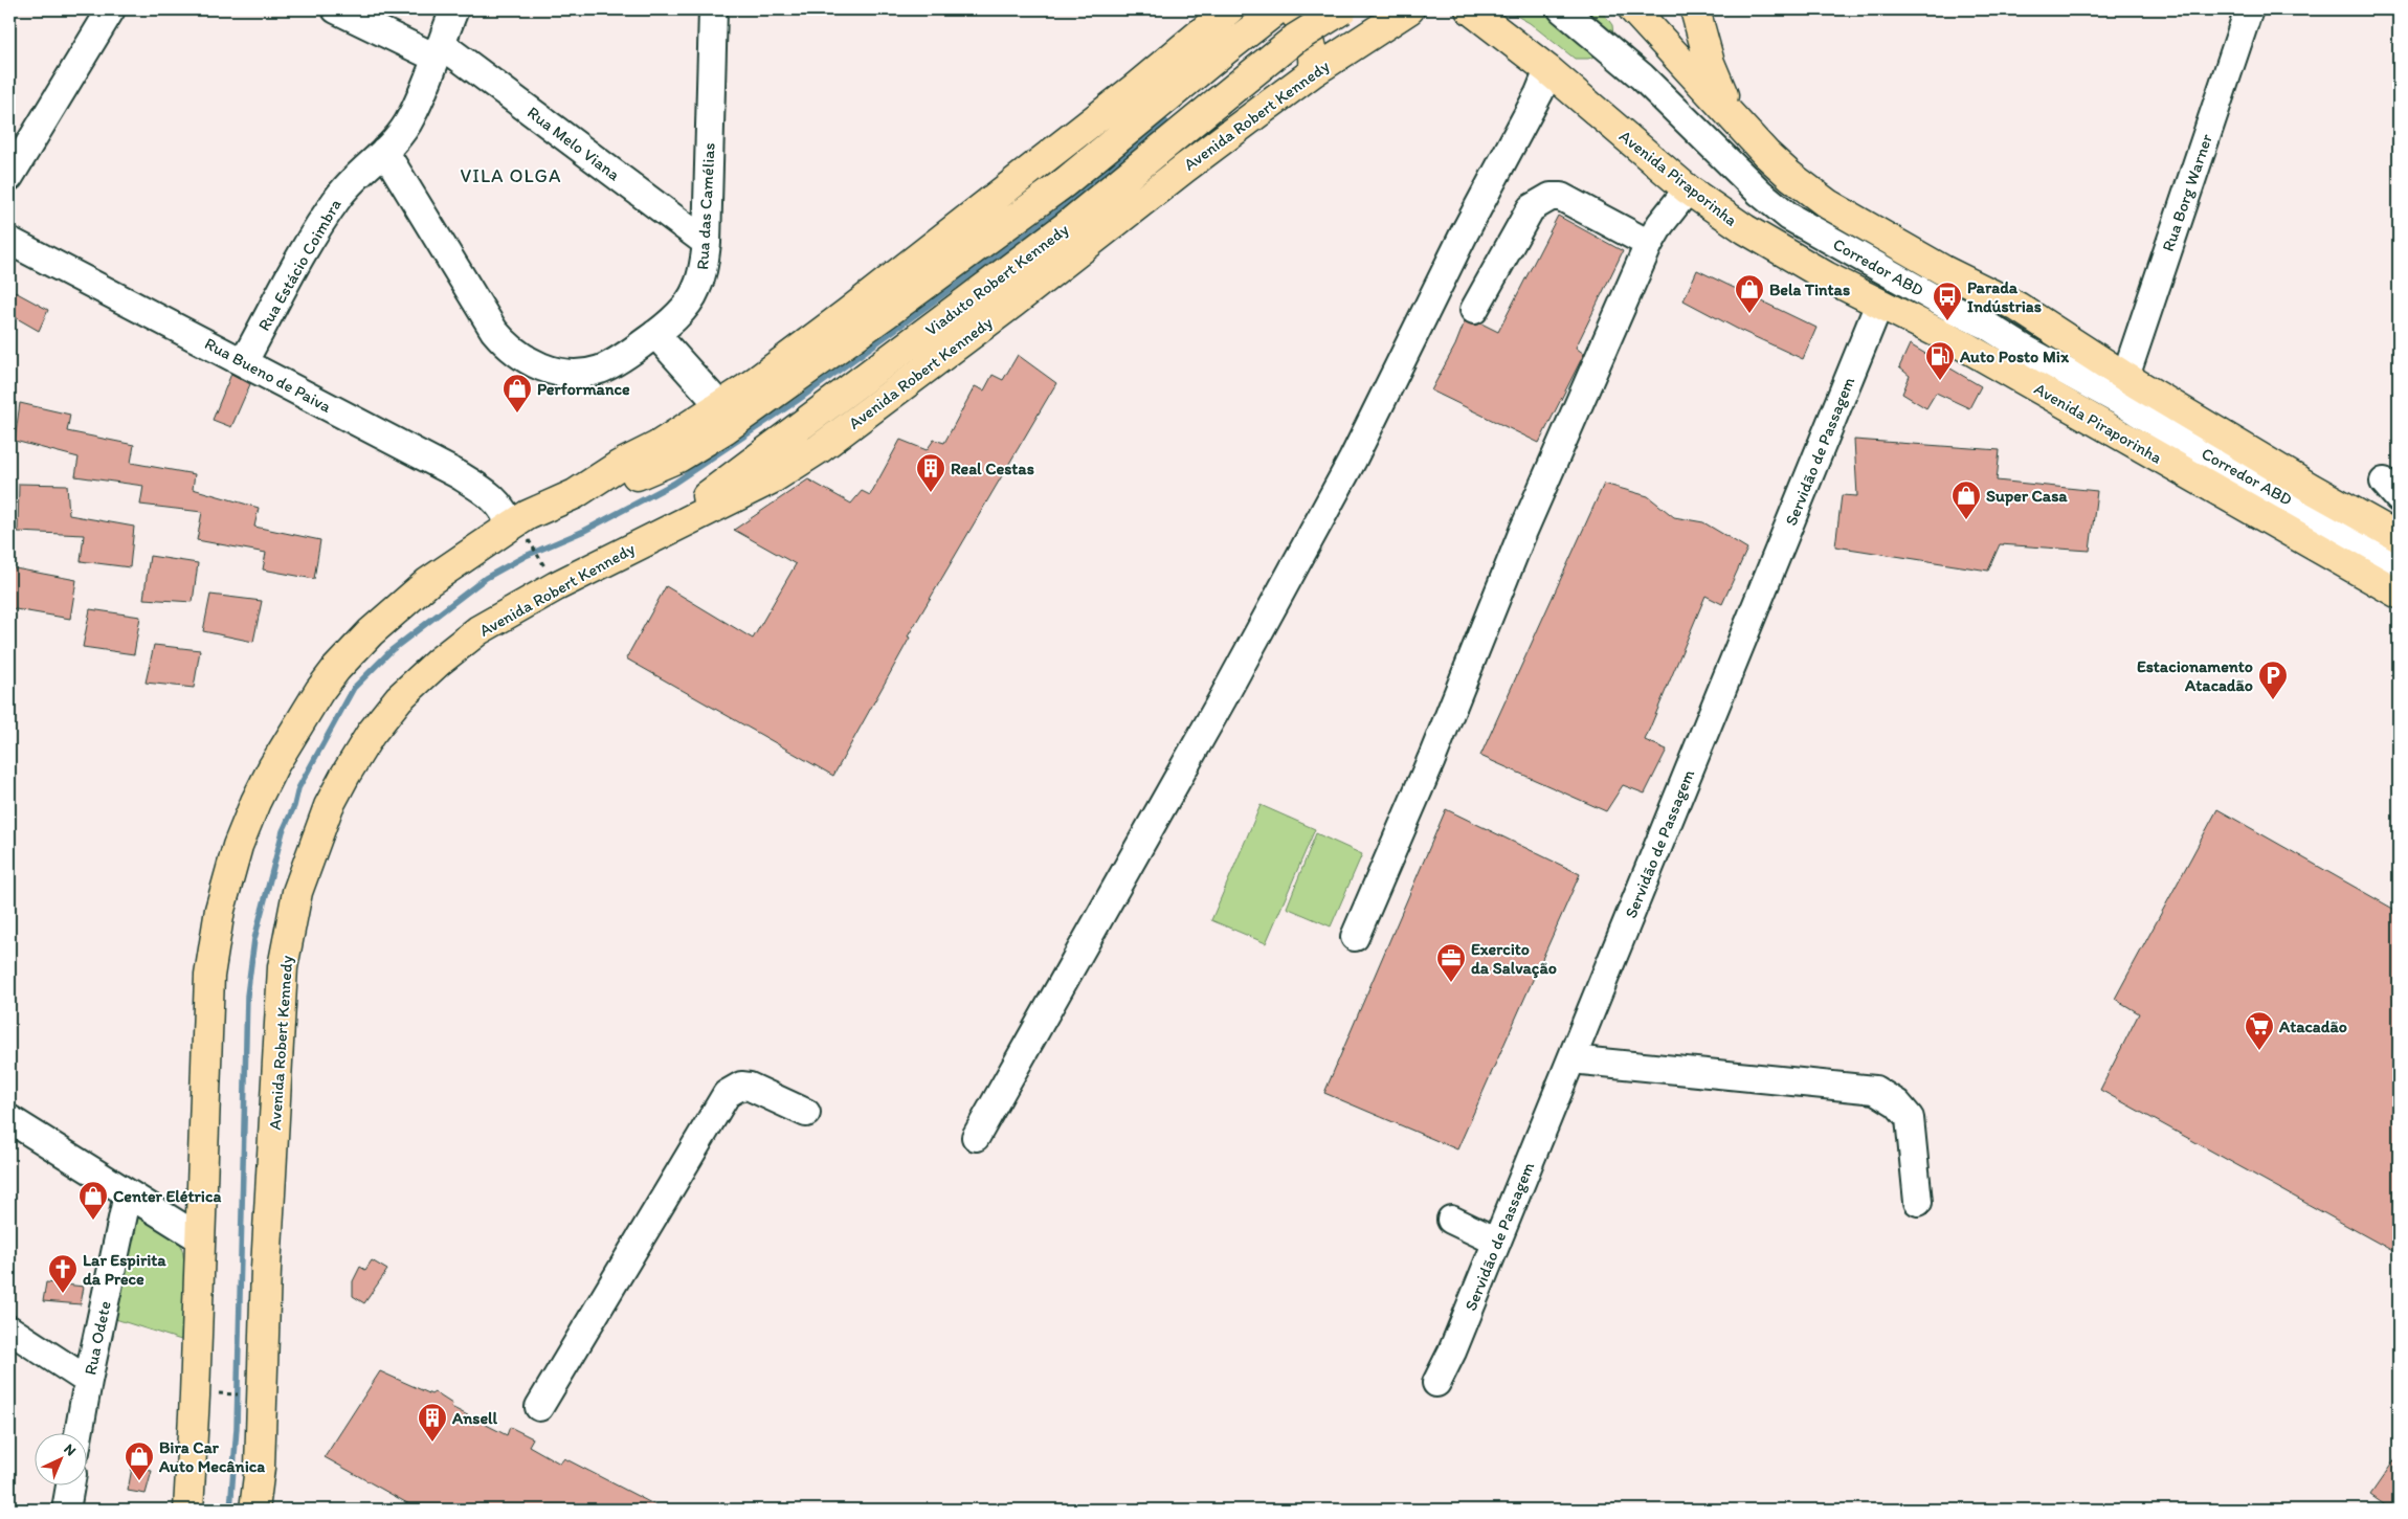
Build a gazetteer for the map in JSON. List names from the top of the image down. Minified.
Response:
{"streets":{"main road":["Avenida Robert Kennedy","Avenida Piraporinha","Viaduto Robert Kennedy"],"street":["Rua Melo Viana","Rua Borg Warner","Rua das Camélias","Rua Estácio Coimbra","Corredor ABD","Rua Bueno de Paiva","Servidão de Passagem","Rua Odete"]},"crossings":[["Avenida Robert Kennedy","Viaduto Robert Kennedy"],["Rua Melo Viana","Rua das Camélias"],["Rua Melo Viana","Rua Estácio Coimbra"],["Avenida Piraporinha","Servidão de Passagem"],["Rua das Camélias","Rua Estácio Coimbra"],["Rua Estácio Coimbra","Rua Bueno de Paiva"]],"districts":["VILA OLGA"],"places":{"shop":["Bela Tintas","Performance","Super Casa","Center Elétrica","Bira Car Auto Mecânica"],"bus stop":["Parada Indústrias"],"fuel station":["Auto Posto Mix"],"building":["Real Cestas","Ansell"],"parking":["Estacionamento Atacadão"],"office":["Exercito da Salvação"],"supermarket":["Atacadão"],"church":["Lar Espirita da Prece"]},"north":"top right"}
